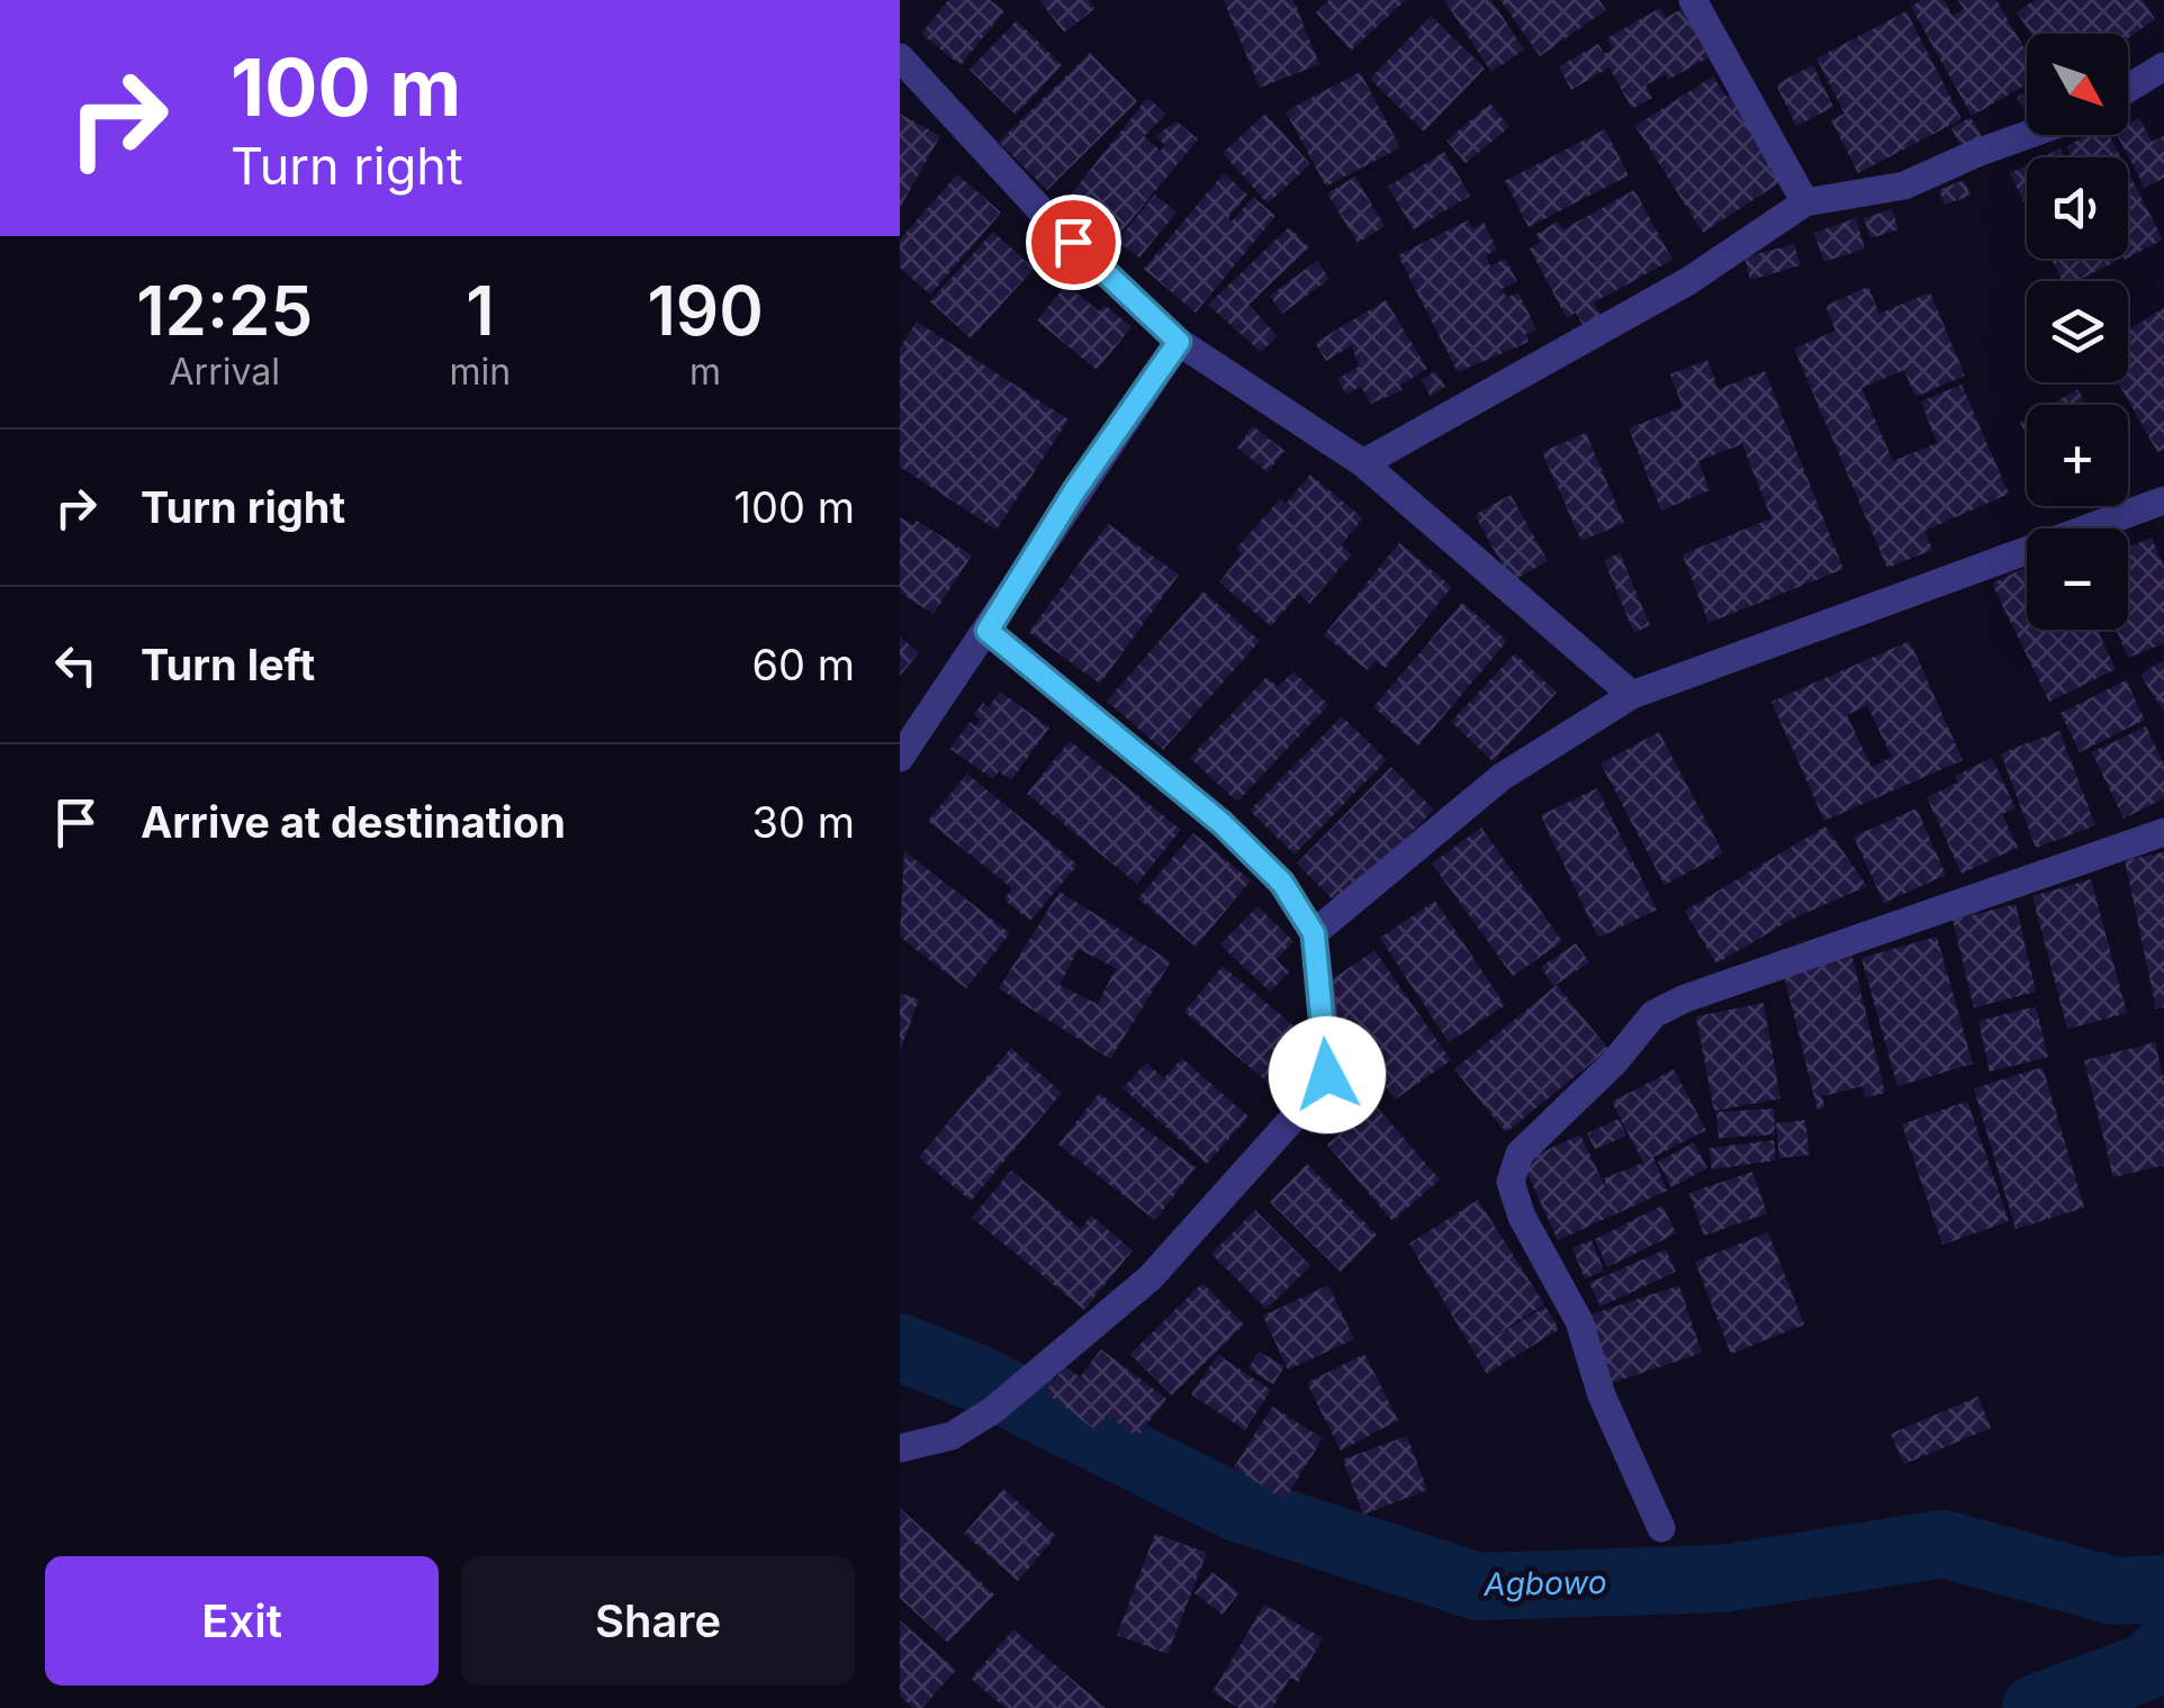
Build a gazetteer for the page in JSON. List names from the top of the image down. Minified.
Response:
{"water":["Agbowo"],"north":"bottom right","page":{"turn":["100 m","Turn right"],"map_buttons":["+","−"],"eta":["12:25","Arrival","1","min","190","m"],"list":[{"name":"Turn right","value":"100 m"},{"name":"Turn left","value":"60 m"},{"name":"Arrive at destination","value":"30 m"}],"buttons":["Exit","Share"]}}
